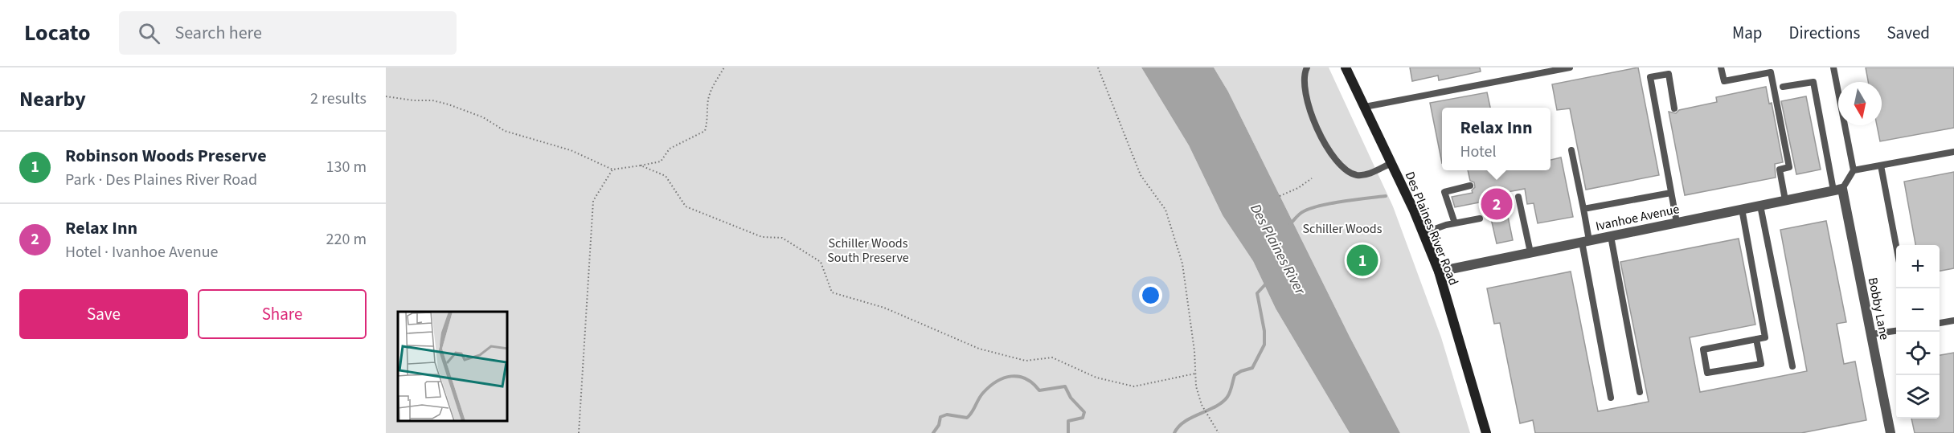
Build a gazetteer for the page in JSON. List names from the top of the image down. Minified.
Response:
{"streets":{"main road":["Des Plaines River Road"],"street":["Ivanhoe Avenue","Bobby Lane"]},"crossings":[["Ivanhoe Avenue","Des Plaines River Road"],["Ivanhoe Avenue","Bobby Lane"]],"water":["Des Plaines River"],"parks":["Schiller Woods","Schiller Woods South Preserve"],"north":"bottom","page":{"header":"Locato","search":"Search here","nav":["Map","Directions","Saved"],"heading":["Nearby","2 results"],"popup":["Relax Inn","Hotel"],"list":[{"mark":"1","name":"Robinson Woods Preserve","note":"Park · Des Plaines River Road","value":"130 m"},{"mark":"2","name":"Relax Inn","note":"Hotel · Ivanhoe Avenue","value":"220 m"}],"pins":["2","1"],"map_buttons":["+","−"],"buttons":["Save","Share"]}}
